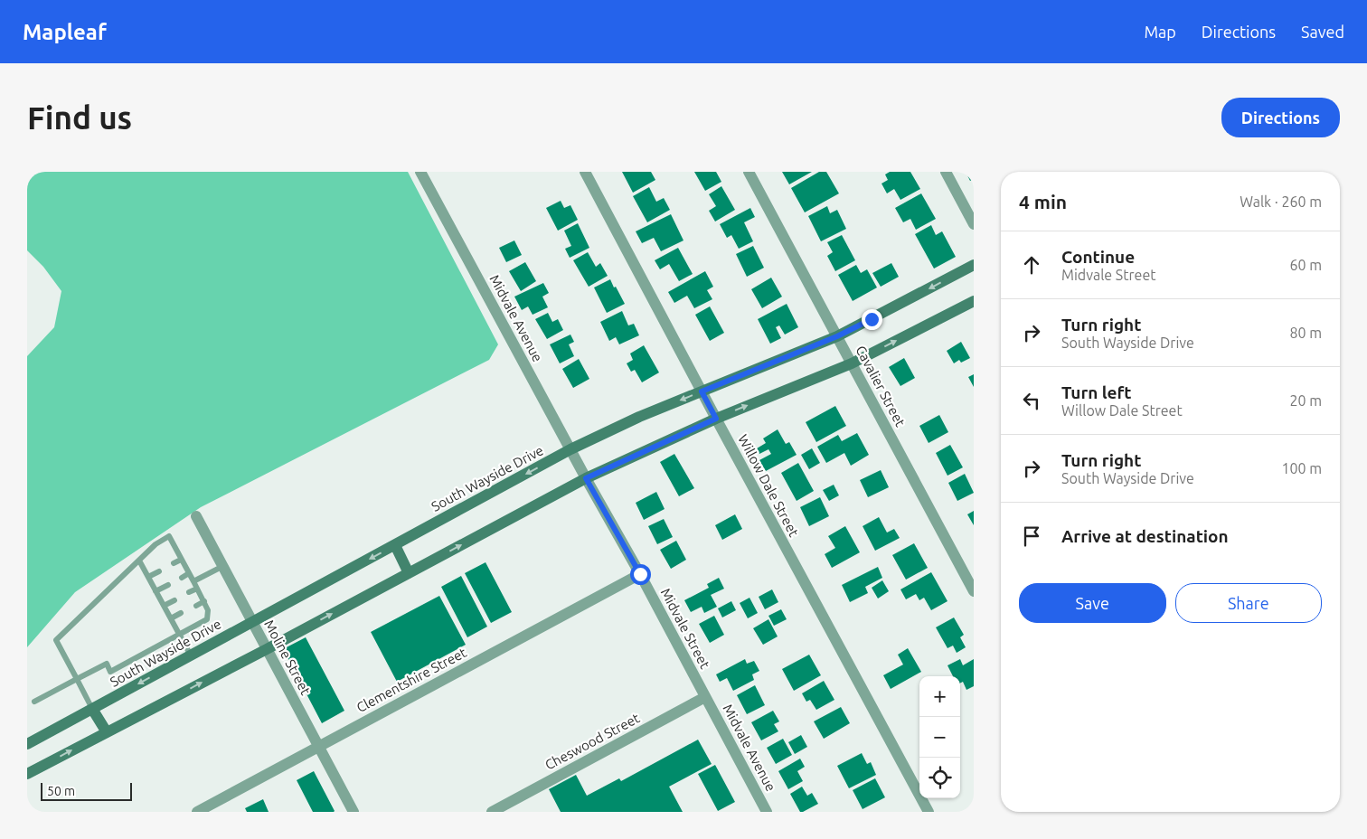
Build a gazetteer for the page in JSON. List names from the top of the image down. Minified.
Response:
{"streets":{"main road":["South Wayside Drive"],"street":["Midvale Avenue","Cavalier Street","Willow Dale Street","Midvale Street","Moline Street","Clementshire Street","Cheswood Street"]},"crossings":[["Midvale Avenue","South Wayside Drive"],["Midvale Avenue","Midvale Street"],["Midvale Avenue","Cheswood Street"],["Cavalier Street","South Wayside Drive"],["South Wayside Drive","Willow Dale Street"],["South Wayside Drive","Moline Street"],["Midvale Street","Clementshire Street"],["Midvale Street","Cheswood Street"],["Moline Street","Clementshire Street"]],"scale_bar":"50 m","page":{"header":"Mapleaf","nav":["Map","Directions","Saved"],"buttons":["Directions",["Save","Share"]],"title":"Find us","heading":["4 min","Walk · 260 m"],"list":[["Continue","Midvale Street","60 m"],["Turn right","South Wayside Drive","80 m"],["Turn left","Willow Dale Street","20 m"],["Turn right","South Wayside Drive","100 m"],"Arrive at destination"],"map_buttons":["+","−"],"scale":"50 m"}}
